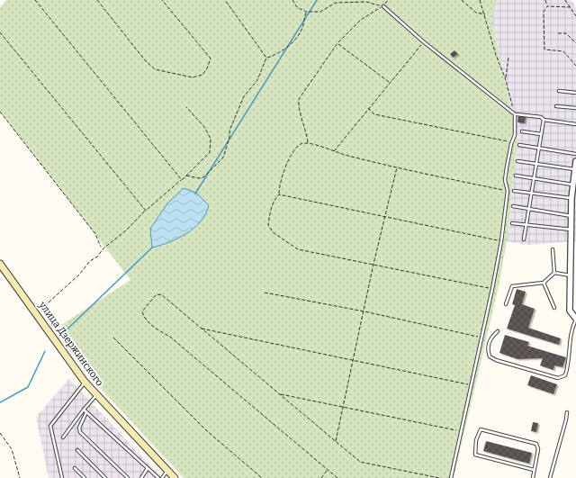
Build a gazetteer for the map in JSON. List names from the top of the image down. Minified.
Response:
{"streets":{"street":["улица Дзержинского"]}}
